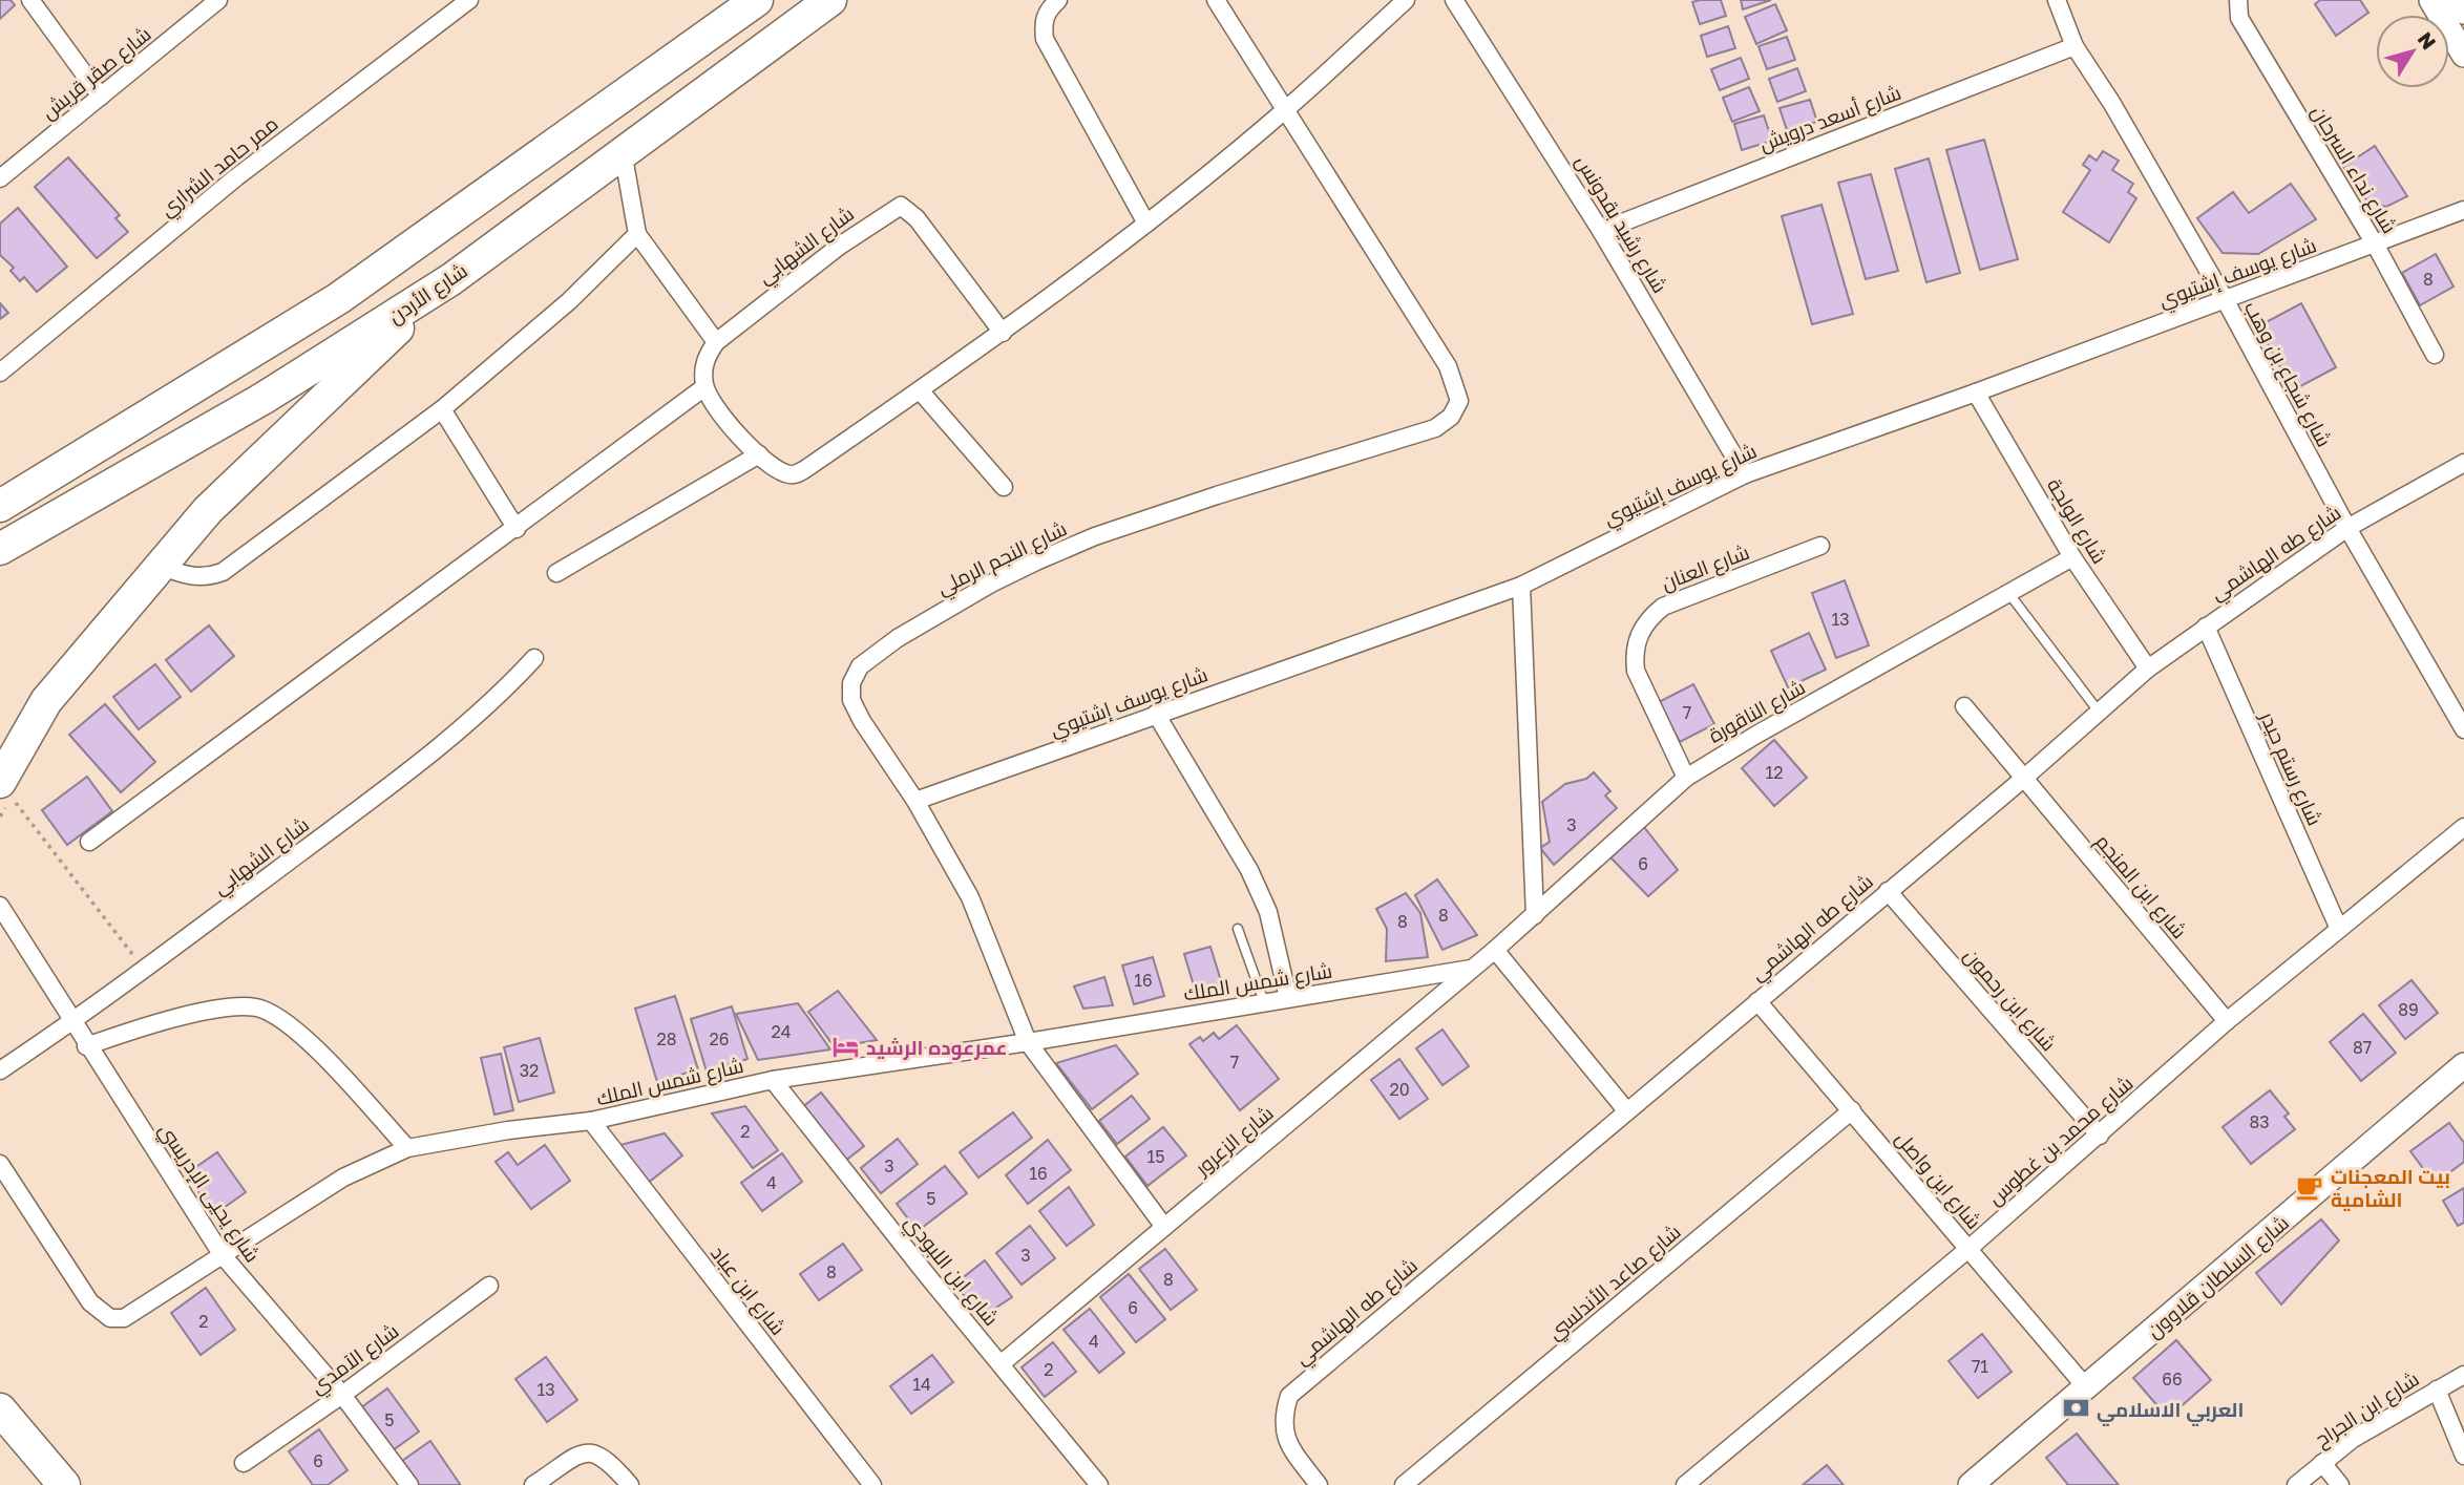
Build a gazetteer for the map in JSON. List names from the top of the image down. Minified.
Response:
{"streets":{"highway":["شارع الأردن"],"street":["شارع صقر قريش","شارع أسعد درويش","ممر حامد الشراري","شارع نداء السرحان","شارع رشيد بقدونس","شارع الشهابي","شارع يوسف إشتيوي","شارع شجاع بن وهب","شارع الولجة","شارع طه الهاشمي","شارع النجم الرملي","شارع العنان","شارع الناقورة","شارع رستم حيدر","شارع ابن المنجم","شارع شمس الملك","شارع ابن رحمون","شارع الزعرور","شارع محمد بن غطوس","شارع ابن واصل","شارع يحيى الإدريسي","شارع ابن اللبودي","شارع السلطان قلاوون","شارع صاعد الأندلسي","شارع ابن عباد","شارع الآمدي","شارع ابن الجراح"]},"crossings":[["شارع أسعد درويش","شارع رشيد بقدونس"],["شارع أسعد درويش","شارع شجاع بن وهب"],["شارع نداء السرحان","شارع يوسف إشتيوي"],["شارع رشيد بقدونس","شارع يوسف إشتيوي"],["شارع الشهابي","شارع يحيى الإدريسي"],["شارع يوسف إشتيوي","شارع شجاع بن وهب"],["شارع يوسف إشتيوي","شارع الولجة"],["شارع يوسف إشتيوي","شارع النجم الرملي"],["شارع شجاع بن وهب","شارع طه الهاشمي"],["شارع الولجة","شارع طه الهاشمي"],["شارع الولجة","شارع الناقورة"],["شارع طه الهاشمي","شارع رستم حيدر"],["شارع طه الهاشمي","شارع ابن المنجم"],["شارع طه الهاشمي","شارع ابن رحمون"],["شارع طه الهاشمي","شارع ابن واصل"],["شارع النجم الرملي","شارع شمس الملك"],["شارع النجم الرملي","شارع الزعرور"],["شارع العنان","شارع الناقورة"],["شارع الناقورة","شارع الزعرور"],["شارع رستم حيدر","شارع محمد بن غطوس"],["شارع ابن المنجم","شارع محمد بن غطوس"],["شارع شمس الملك","شارع الزعرور"],["شارع شمس الملك","شارع يحيى الإدريسي"],["شارع شمس الملك","شارع ابن اللبودي"],["شارع شمس الملك","شارع ابن عباد"],["شارع ابن رحمون","شارع محمد بن غطوس"],["شارع الزعرور","شارع ابن اللبودي"],["شارع محمد بن غطوس","شارع ابن واصل"],["شارع ابن واصل","شارع السلطان قلاوون"],["شارع ابن واصل","شارع صاعد الأندلسي"],["شارع يحيى الإدريسي","شارع الآمدي"]],"places":{"hotel":["عمرعوده الرشيد"],"cafe":["بيت المعجنات الشامية"],"bank":["العربي الاسلامي"]},"house_numbers":["8","13","7","12","3","6","8","8","16","89","24","28","26","87","7","32","20","83","2","15","3","16","4","5","3","8","8","6","2","4","71","2","66","14","13","5","6"],"north":"top right"}
